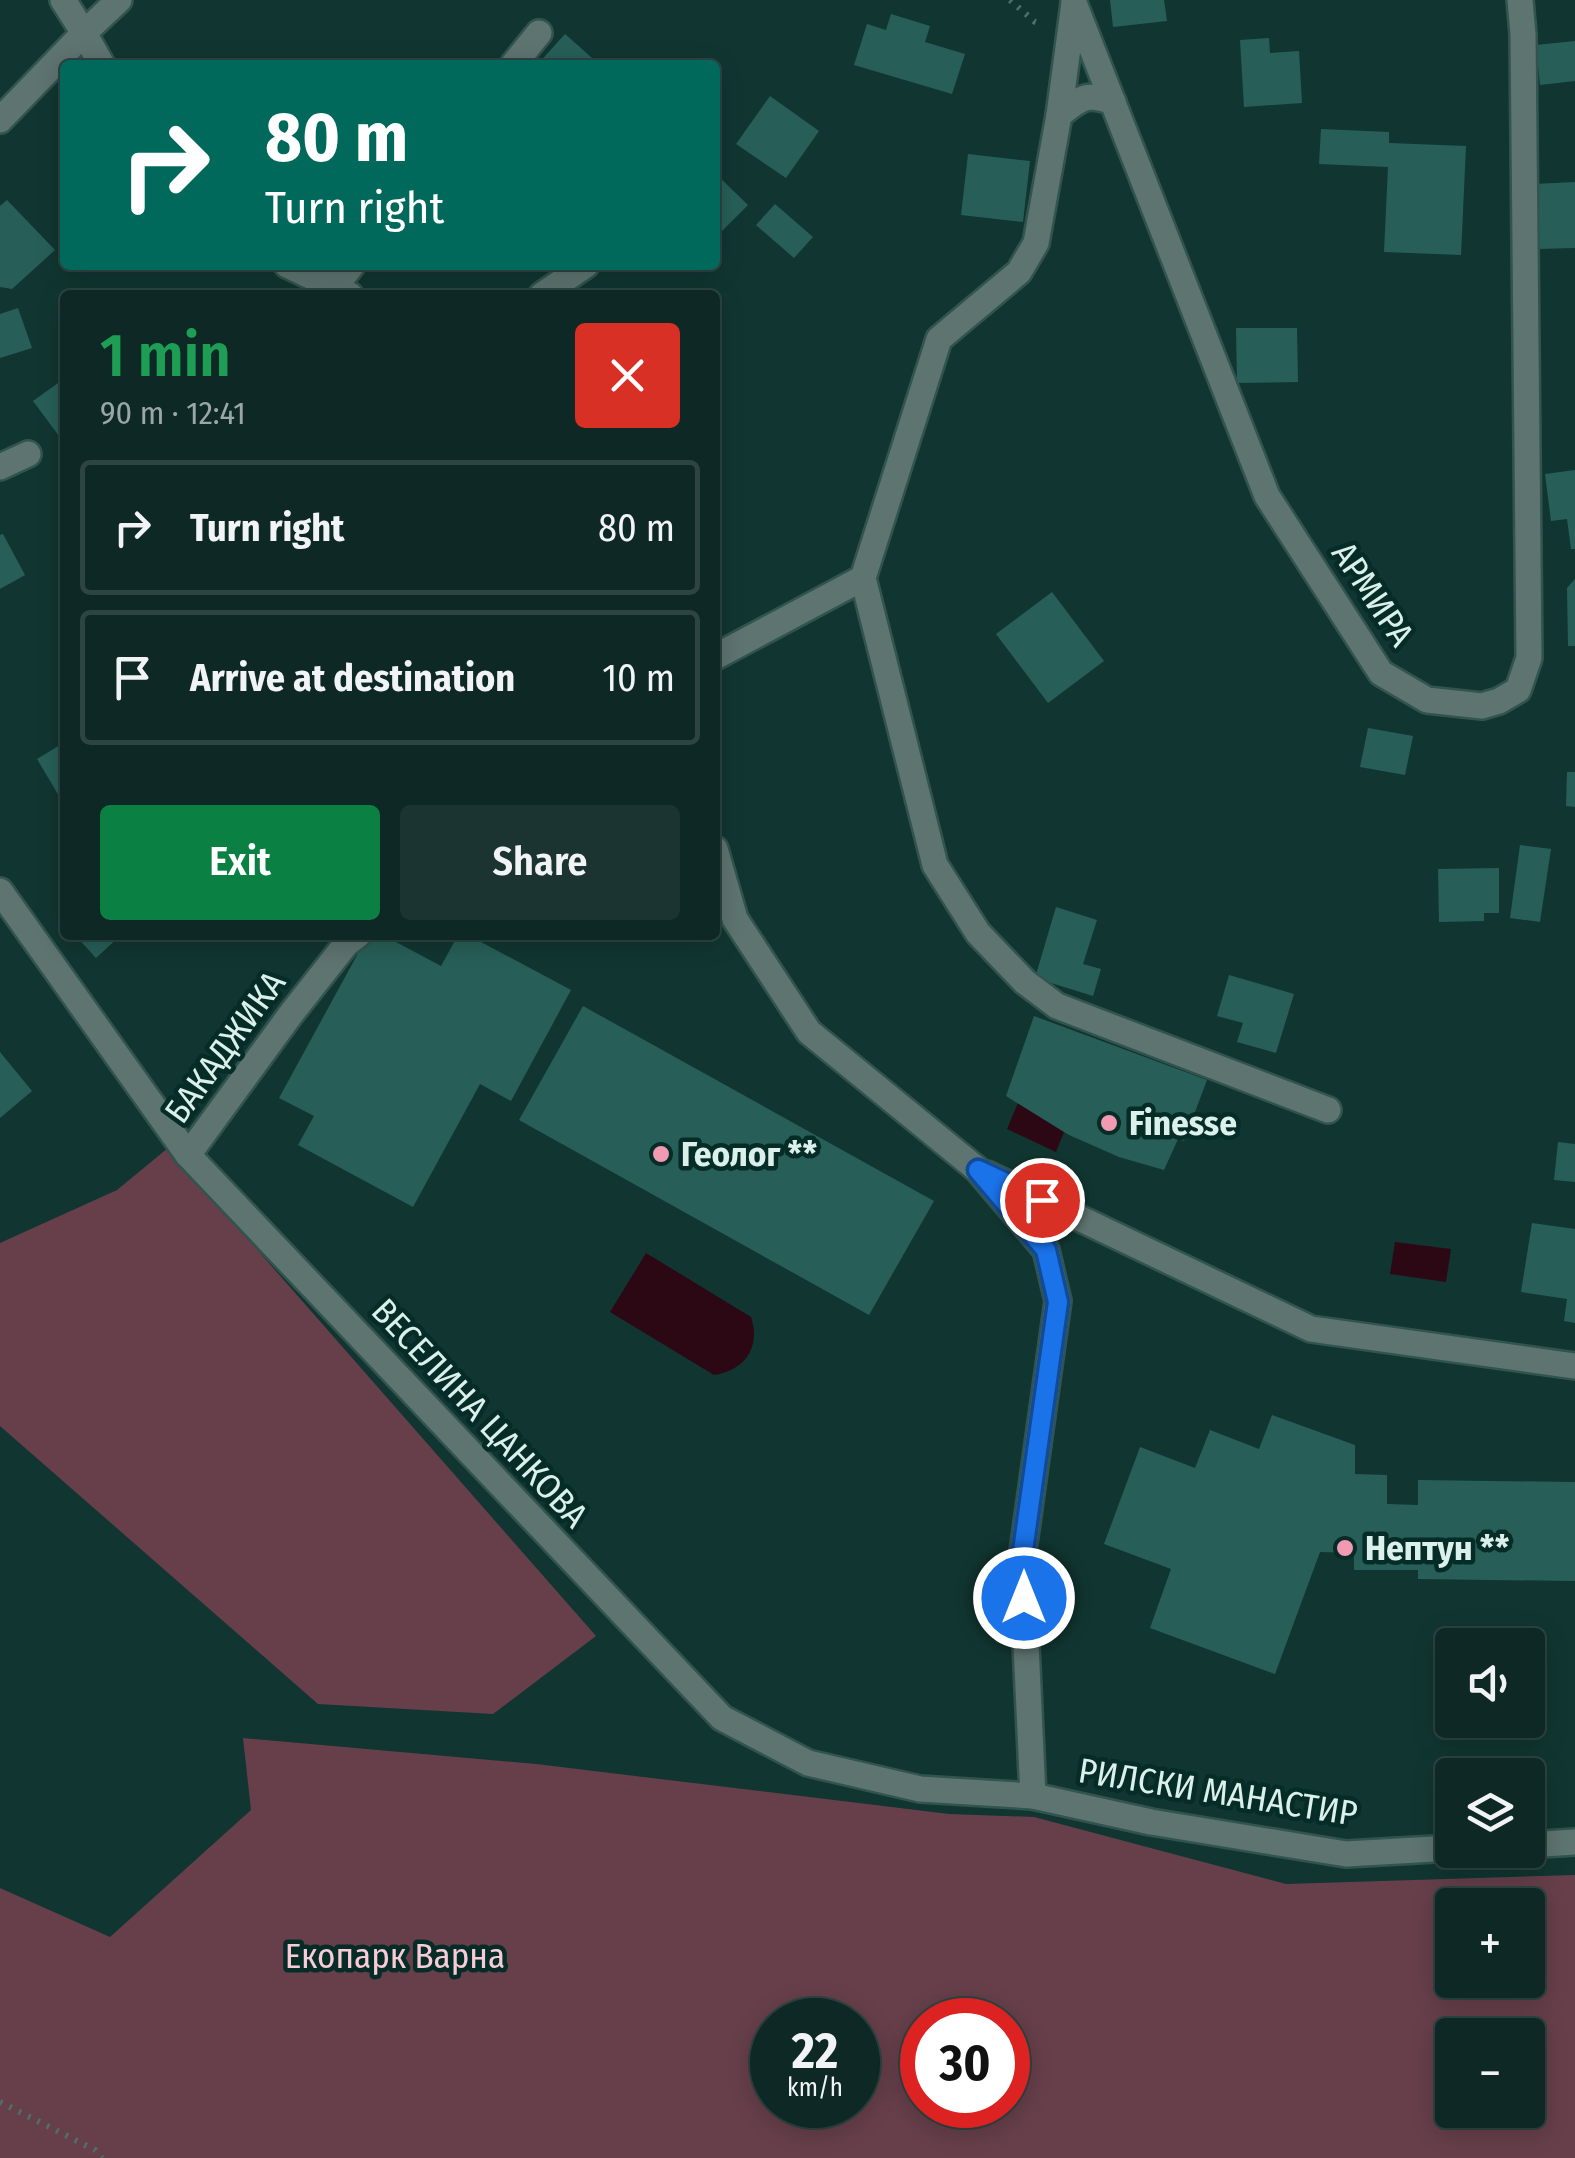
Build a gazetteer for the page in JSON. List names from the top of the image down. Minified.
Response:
{"streets":{"street":["АРМИРА","БАКАДЖИКА","ВЕСЕЛИНА ЦАНКОВА","РИЛСКИ МАНАСТИР"]},"crossings":[["БАКАДЖИКА","ВЕСЕЛИНА ЦАНКОВА"],["ВЕСЕЛИНА ЦАНКОВА","РИЛСКИ МАНАСТИР"]],"parks":["Екопарк Варна"],"places":["Finesse","Геолог **","Нептун **"],"page":{"turn":["80 m","Turn right"],"heading":["1 min","90 m · 12:41"],"list":[{"name":"Turn right","value":"80 m"},{"name":"Arrive at destination","value":"10 m"}],"buttons":["Exit","Share"],"map_buttons":["+","−"],"speed":"22 km/h","limit":"30"}}
